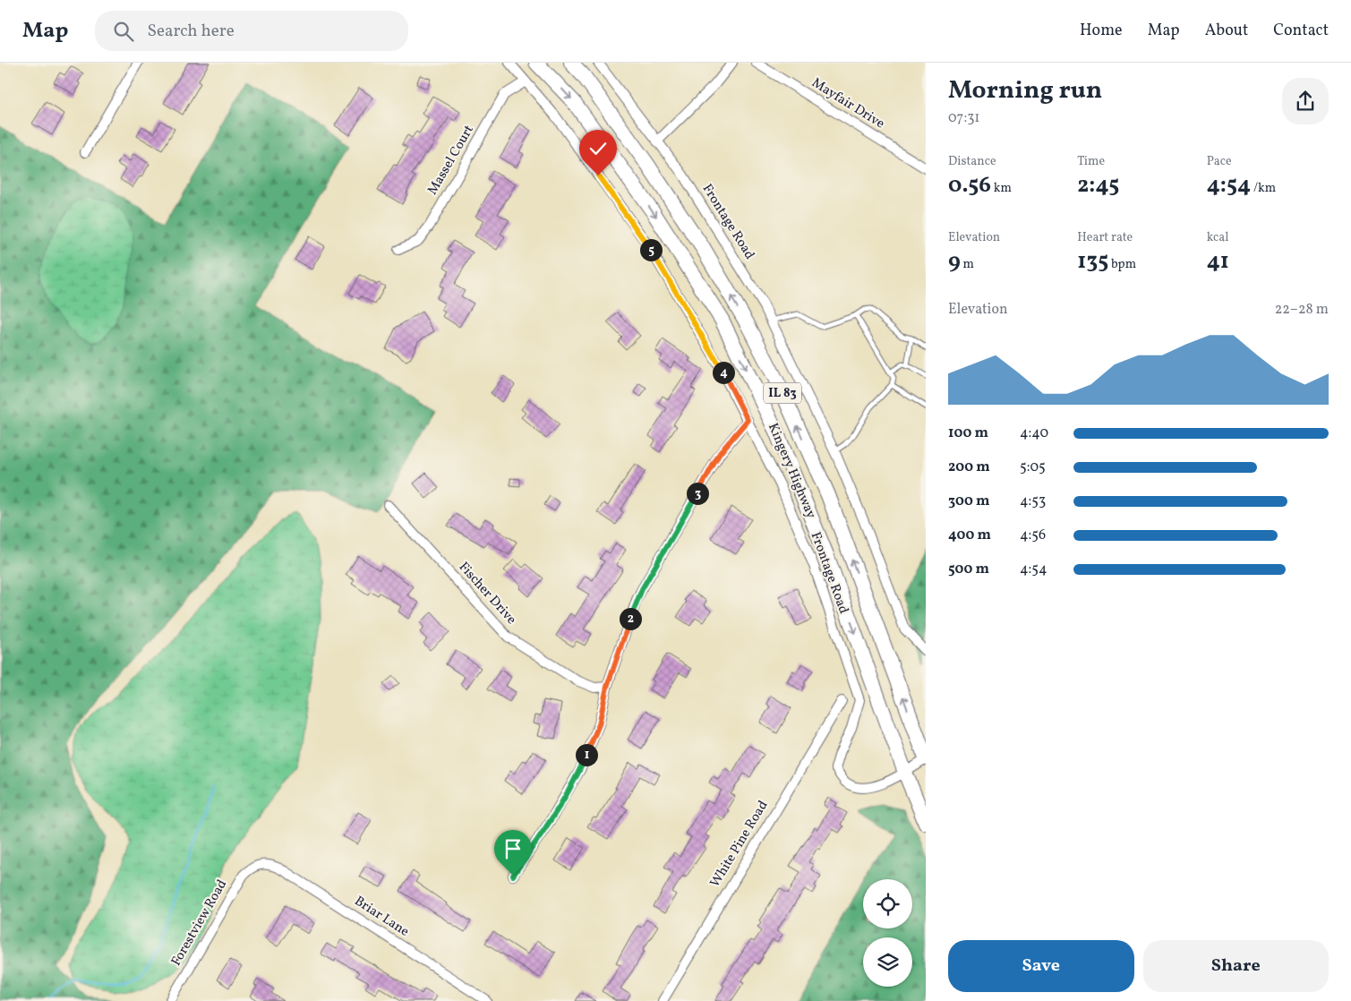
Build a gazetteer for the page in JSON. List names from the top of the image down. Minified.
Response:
{"streets":{"highway":["IL 83","Kingery Highway"],"street":["Mayfair Drive","Massel Court","Frontage Road","Fischer Drive","White Pine Road","Briar Lane","Forestview Road"]},"crossings":[["Massel Court","Frontage Road"],["Frontage Road","Kingery Highway"],["Briar Lane","Forestview Road"]],"page":{"header":"Map","search":"Search here","nav":["Home","Map","About","Contact"],"heading":["Morning run","07:31"],"stats":[["Distance","0.56 km"],["Time","2:45"],["Pace","4:54 /km"],["Elevation","9 m"],["Heart rate","135 bpm"],["kcal","41"]],"pins":["5","4","3","2","1"],"chart":["Elevation","22–28 m"],"list":[{"name":"100 m","note":"4:40"},{"name":"200 m","note":"5:05"},{"name":"300 m","note":"4:53"},{"name":"400 m","note":"4:56"},{"name":"500 m","note":"4:54"}],"buttons":["Save","Share"]}}
